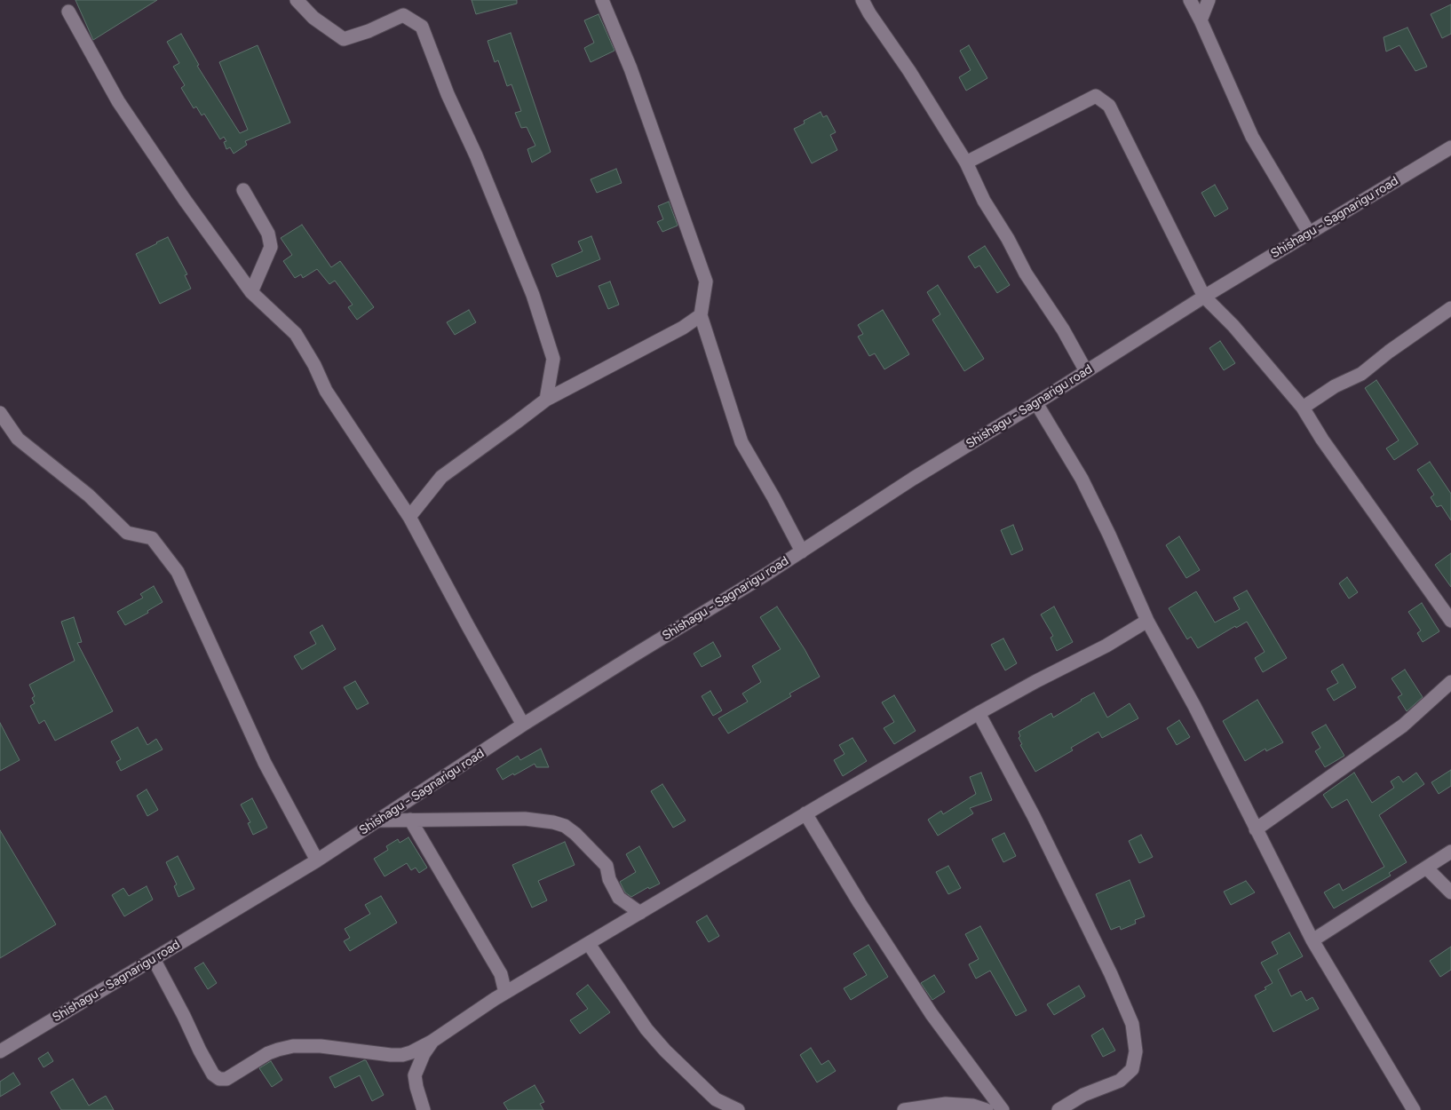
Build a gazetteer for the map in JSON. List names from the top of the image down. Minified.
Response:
{"streets":{"street":["Shishagu - Sagnarigu road"]}}
